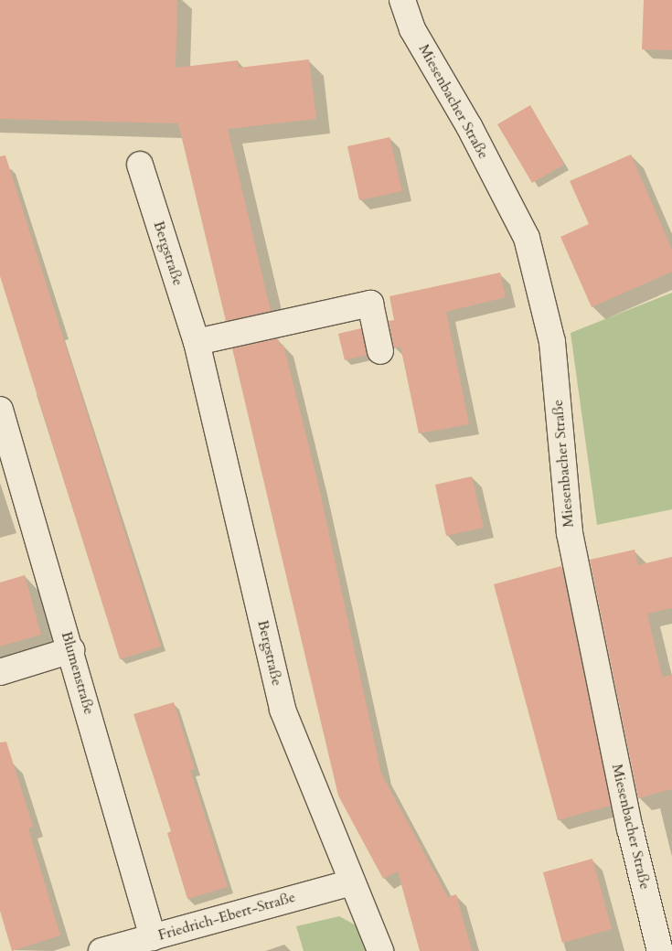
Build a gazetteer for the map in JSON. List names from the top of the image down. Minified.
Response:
{"streets":{"street":["Miesenbacher Straße","Bergstraße","Blumenstraße","Friedrich-Ebert-Straße"]},"crossings":[["Bergstraße","Friedrich-Ebert-Straße"],["Blumenstraße","Friedrich-Ebert-Straße"]]}
